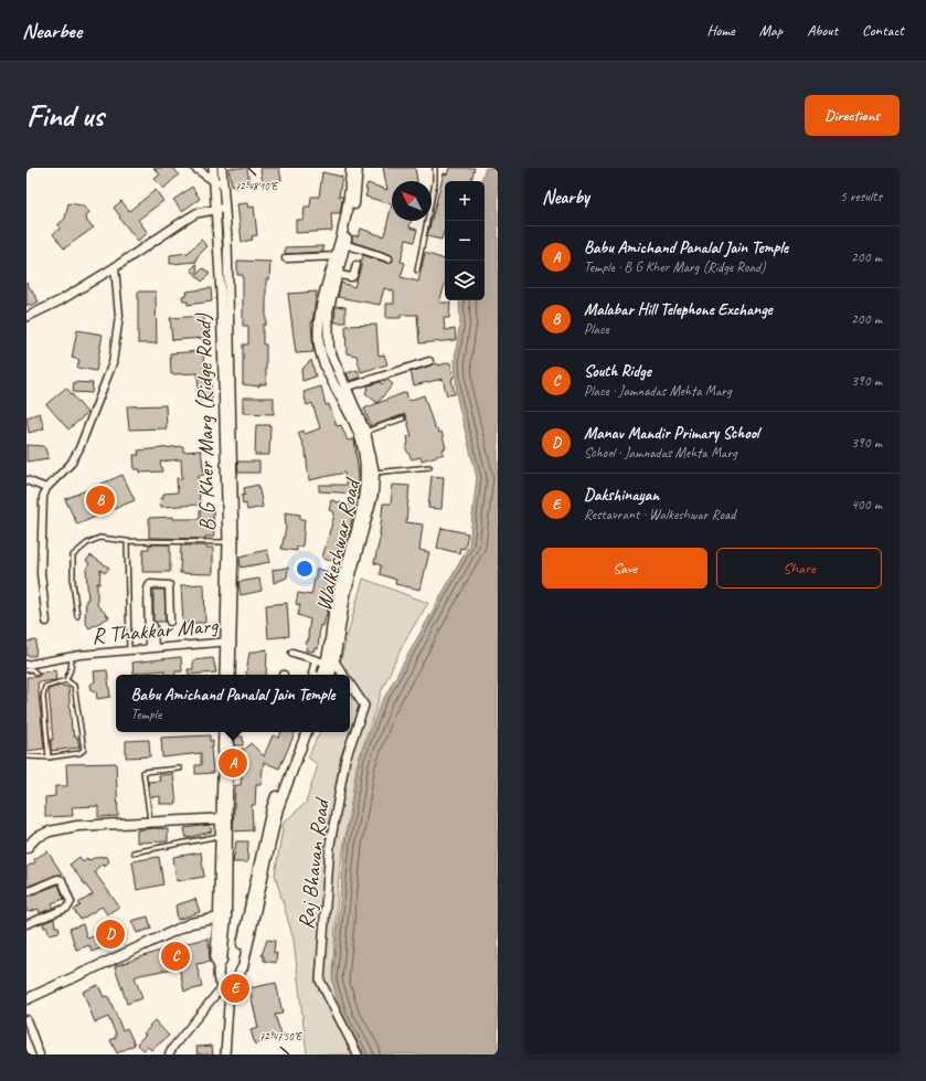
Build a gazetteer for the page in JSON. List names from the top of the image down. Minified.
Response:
{"streets":{"main road":["Walkeshwar Road"],"street":["B G Kher Marg (Ridge Road)","R Thakkar Marg","Raj Bhavan Road"]},"crossings":[["B G Kher Marg (Ridge Road)","R Thakkar Marg"],["Walkeshwar Road","Raj Bhavan Road"]],"north":"top left","page":{"header":"Nearbee","nav":["Home","Map","About","Contact"],"buttons":["Directions",["Save","Share"]],"title":"Find us","heading":["Nearby","5 results"],"map_buttons":["+","−"],"list":[{"mark":"A","name":"Babu Amichand Panalal Jain Temple","note":"Temple · B G Kher Marg (Ridge Road)","value":"200 m"},{"mark":"B","name":"Malabar Hill Telephone Exchange","note":"Place","value":"200 m"},{"mark":"C","name":"South Ridge","note":"Place · Jamnadas Mehta Marg","value":"390 m"},{"mark":"D","name":"Manav Mandir Primary School","note":"School · Jamnadas Mehta Marg","value":"390 m"},{"mark":"E","name":"Dakshinayan","note":"Restaurant · Walkeshwar Road","value":"400 m"}],"pins":["B","A","D","C","E"],"popup":["Babu Amichand Panalal Jain Temple","Temple"]},"coordinates":["72°48'10\"E","72°47'50\"E"]}
